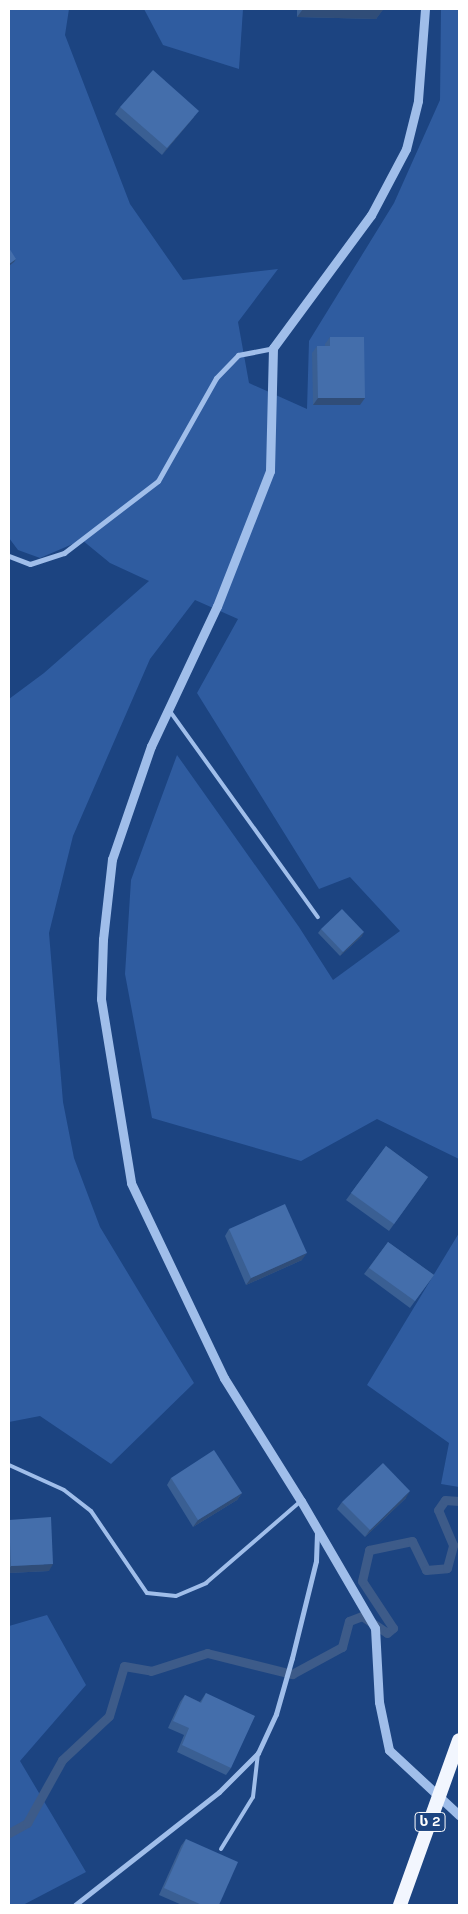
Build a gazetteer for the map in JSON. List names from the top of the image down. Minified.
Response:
{"streets":{"highway":["ს 2"]}}
